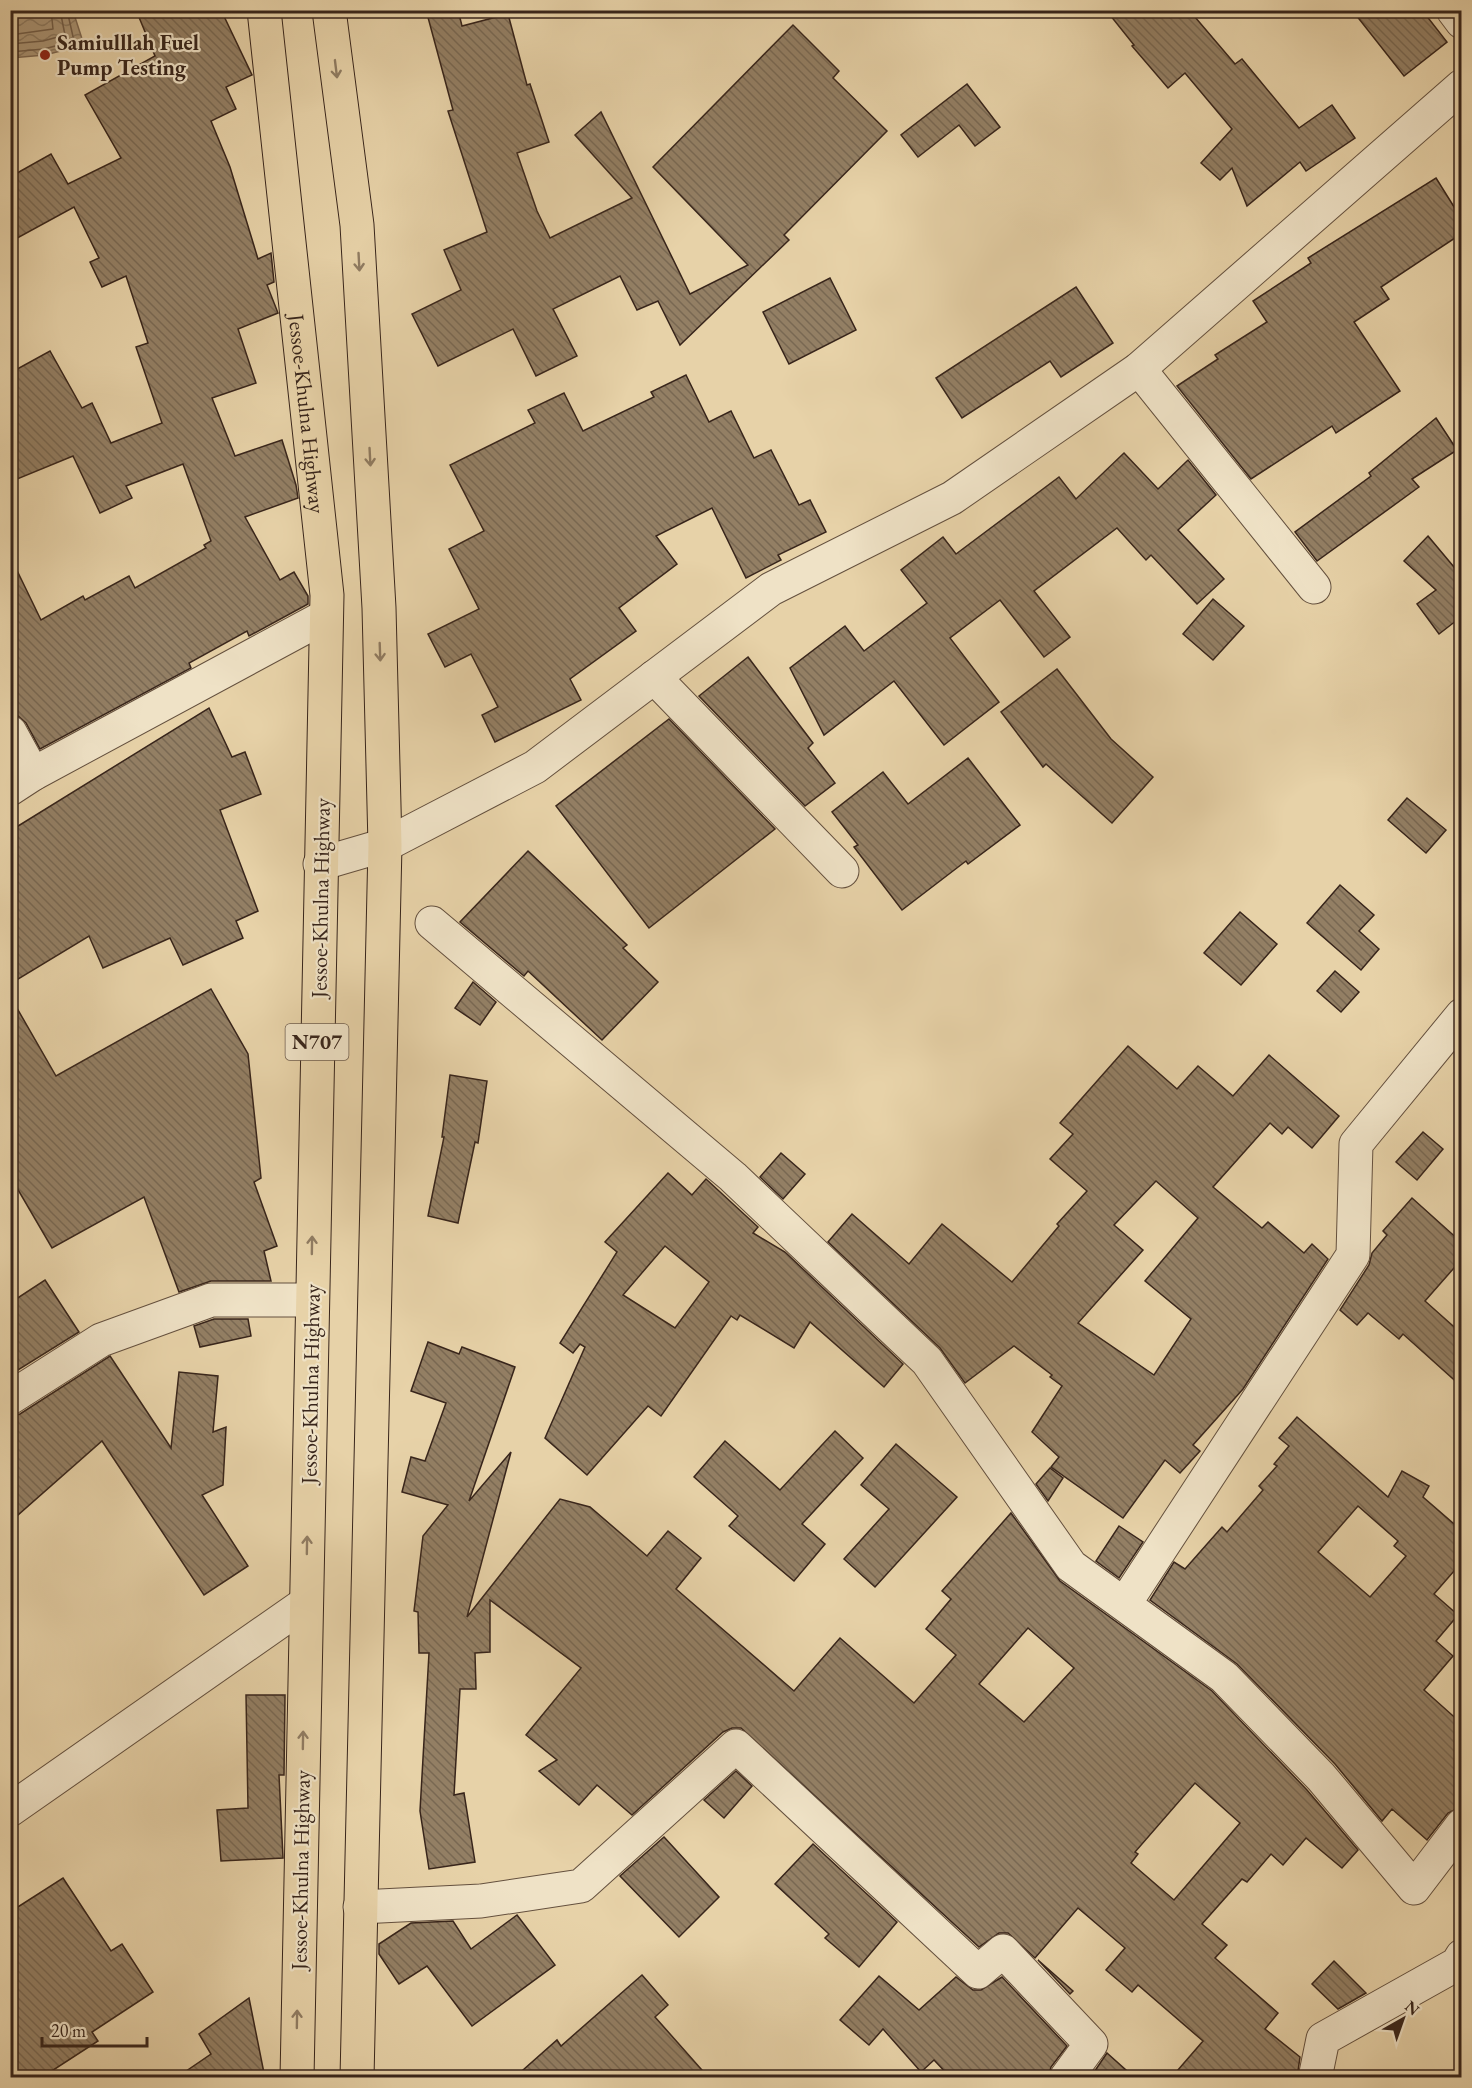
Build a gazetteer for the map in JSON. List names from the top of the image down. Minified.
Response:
{"streets":{"highway":["Jessoe-Khulna Highway","N707"]},"places":["Samiulllah Fuel Pump Testing"],"scale_bar":"20 m","north":"top right"}
